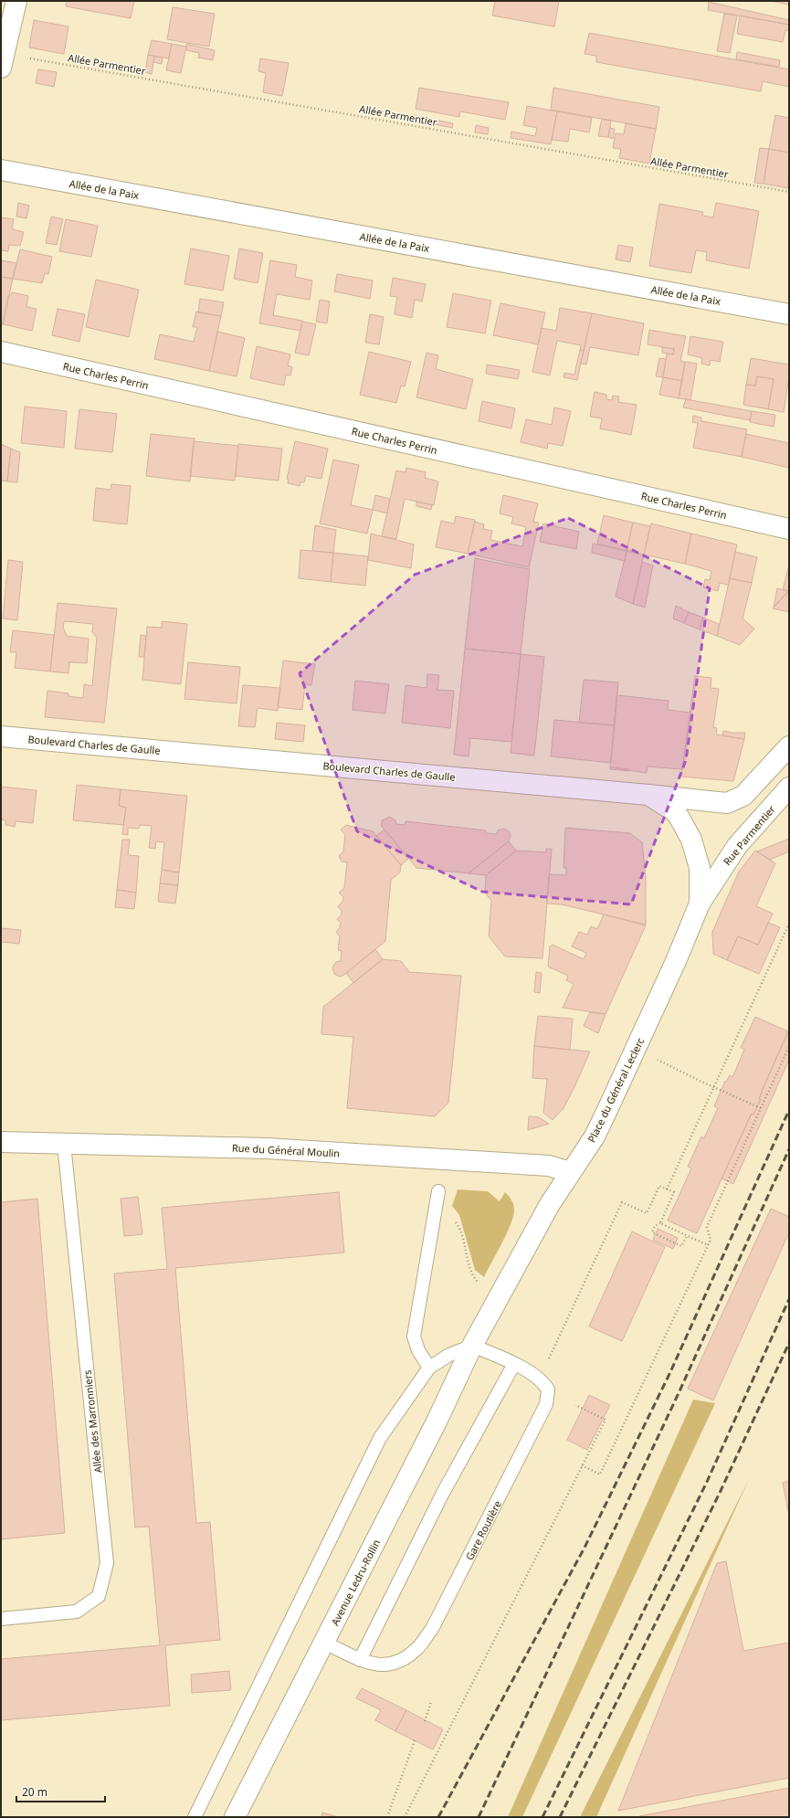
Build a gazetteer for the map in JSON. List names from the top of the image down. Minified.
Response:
{"streets":{"street":["Allée de la Paix","Rue Charles Perrin","Boulevard Charles de Gaulle","Rue Parmentier","Place du Général Leclerc","Rue du Général Moulin","Avenue Ledru-Rollin"],"lane":["Allée des Marronniers","Gare Routière"],"path":["Allée Parmentier"]},"crossings":[["Boulevard Charles de Gaulle","Rue Parmentier"],["Boulevard Charles de Gaulle","Place du Général Leclerc"],["Rue Parmentier","Place du Général Leclerc"],["Place du Général Leclerc","Rue du Général Moulin"],["Place du Général Leclerc","Gare Routière"],["Place du Général Leclerc","Avenue Ledru-Rollin"],["Rue du Général Moulin","Allée des Marronniers"],["Gare Routière","Avenue Ledru-Rollin"]],"scale_bar":"20 m"}
